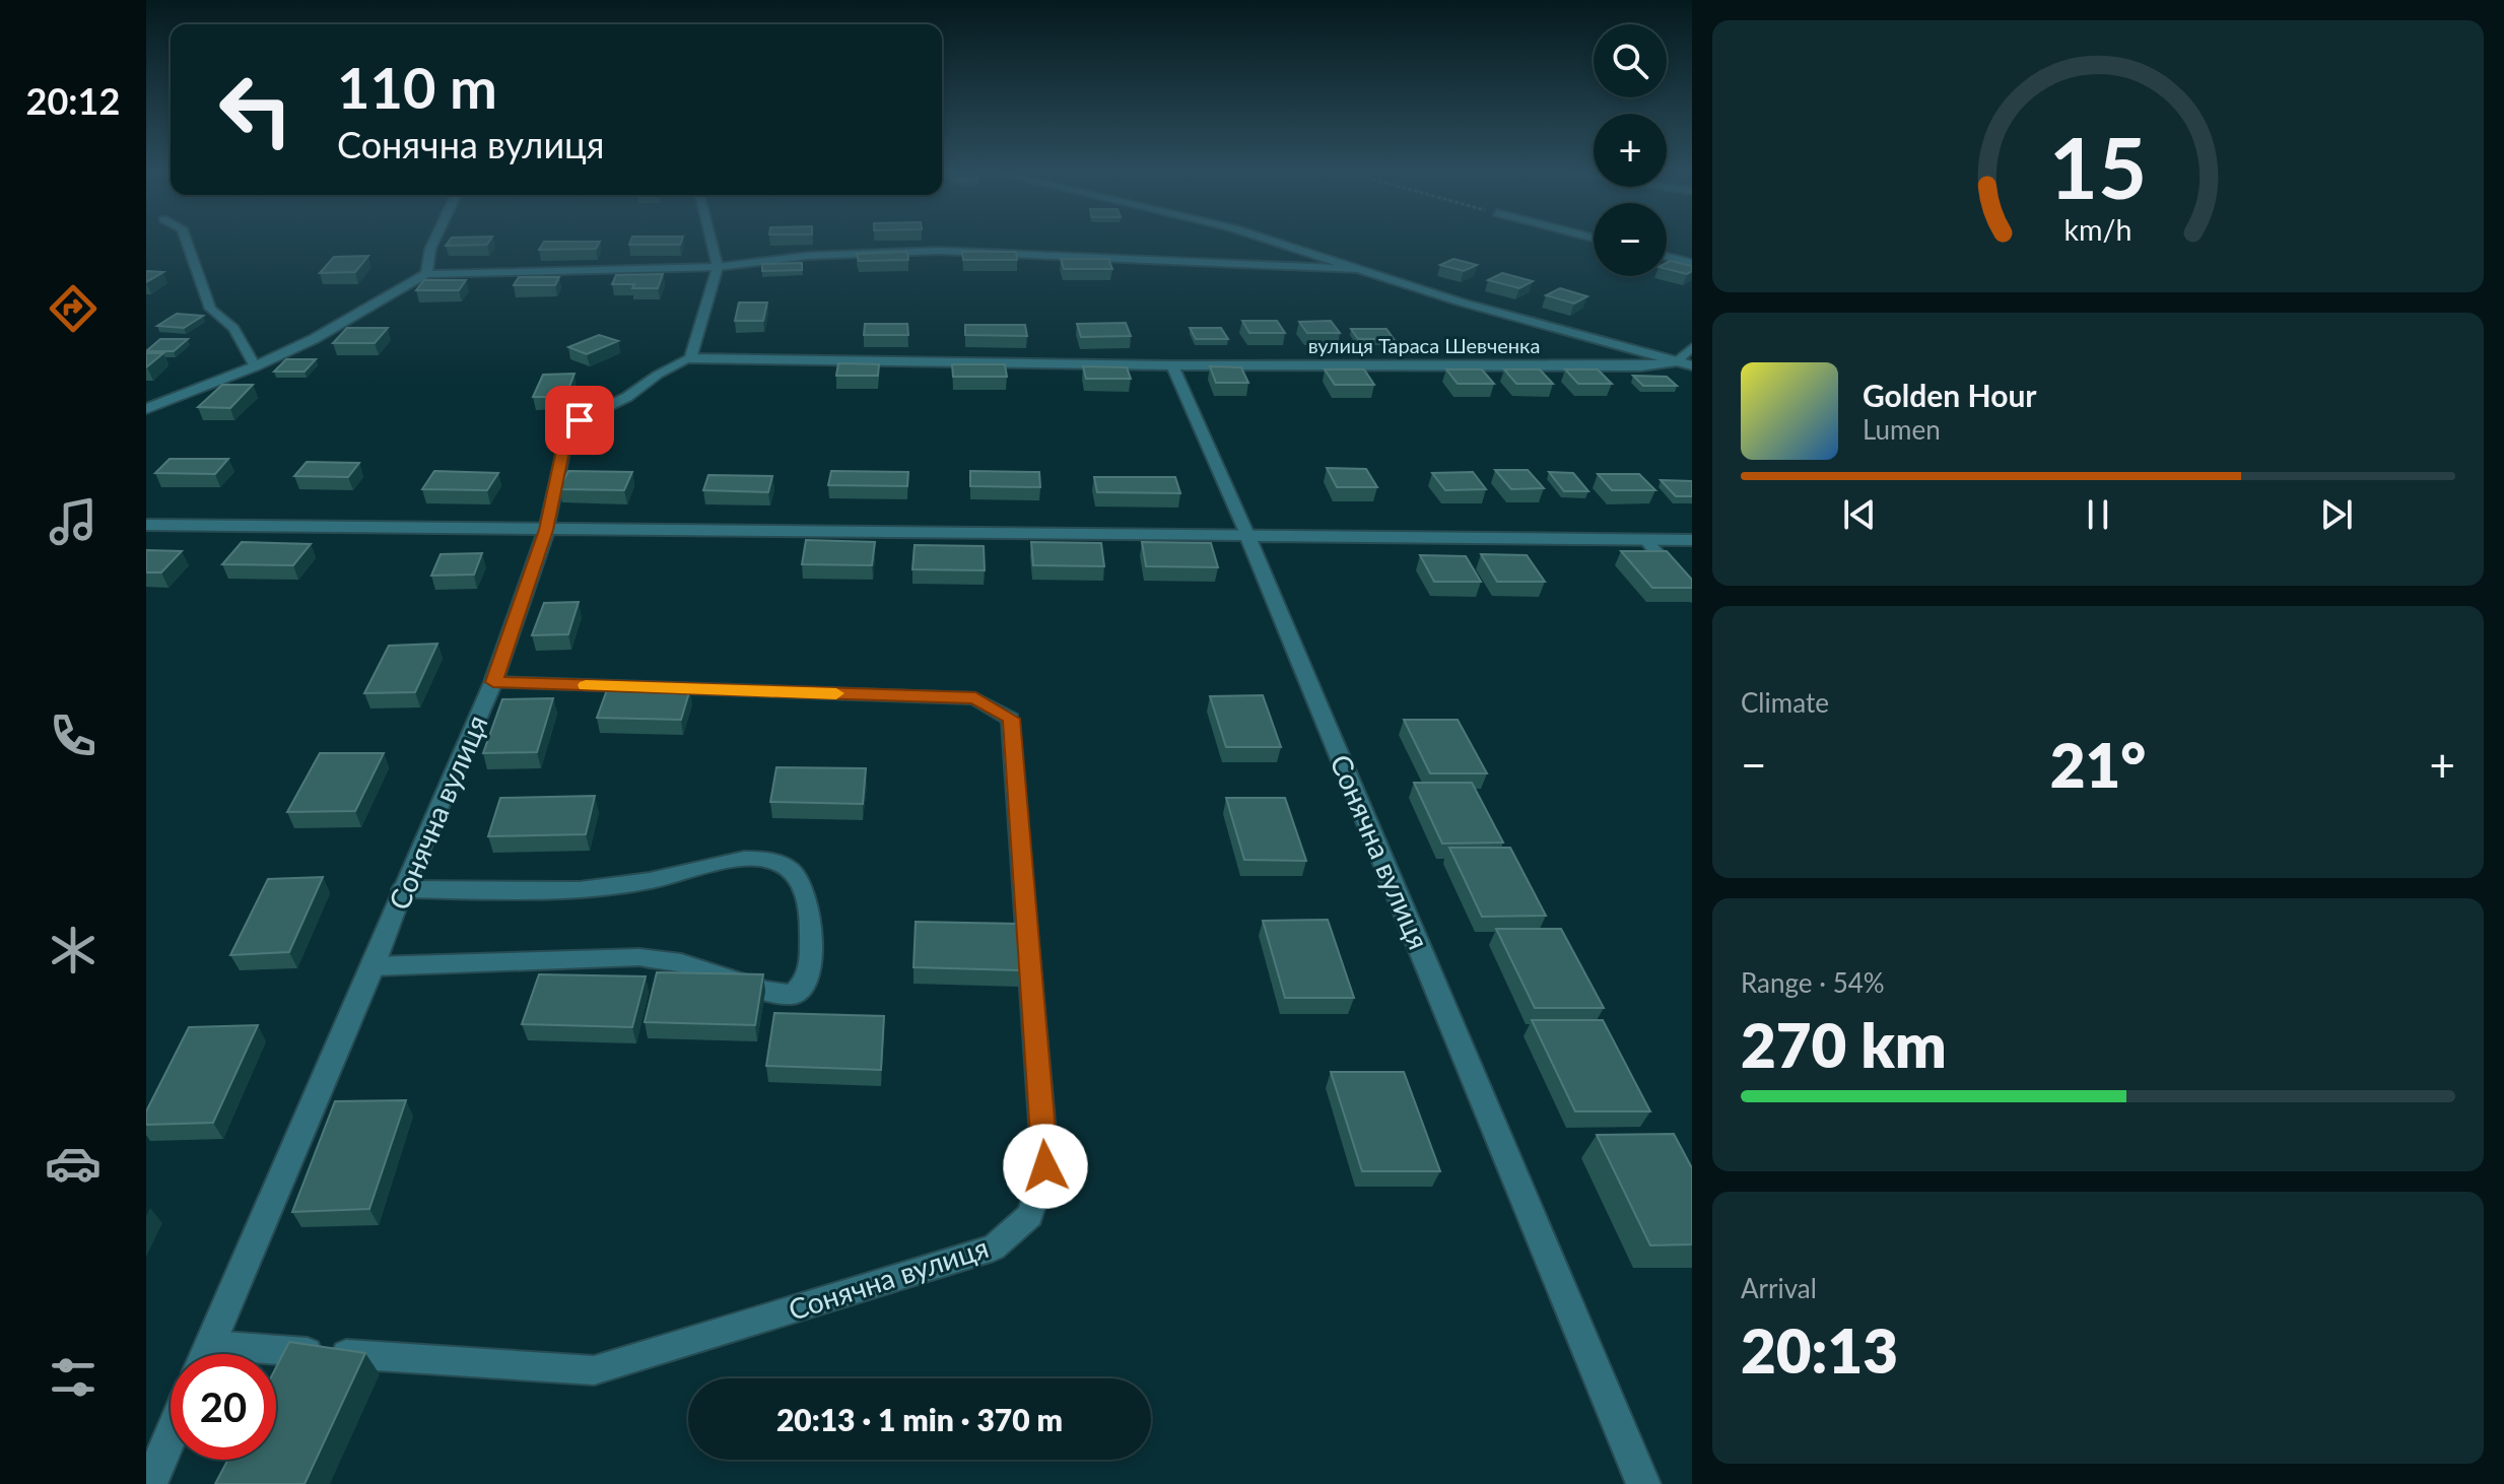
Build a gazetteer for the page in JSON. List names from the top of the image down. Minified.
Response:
{"streets":{"street":["вулиця Тараса Шевченка","Сонячна вулиця"]},"crossings":[["вулиця Тараса Шевченка","Сонячна вулиця"]],"page":{"tabs":"20:12","map_buttons":["+","−"],"turn":["110 m","Сонячна вулиця"],"song":["Golden Hour","Lumen"],"tile":["Climate",["Range · 54%","270 km"],["Arrival","20:13"]],"heat":["−","21°","+"],"limit":"20","trip":"20:13 · 1 min · 370 m","gauge":["15","km/h"]}}
